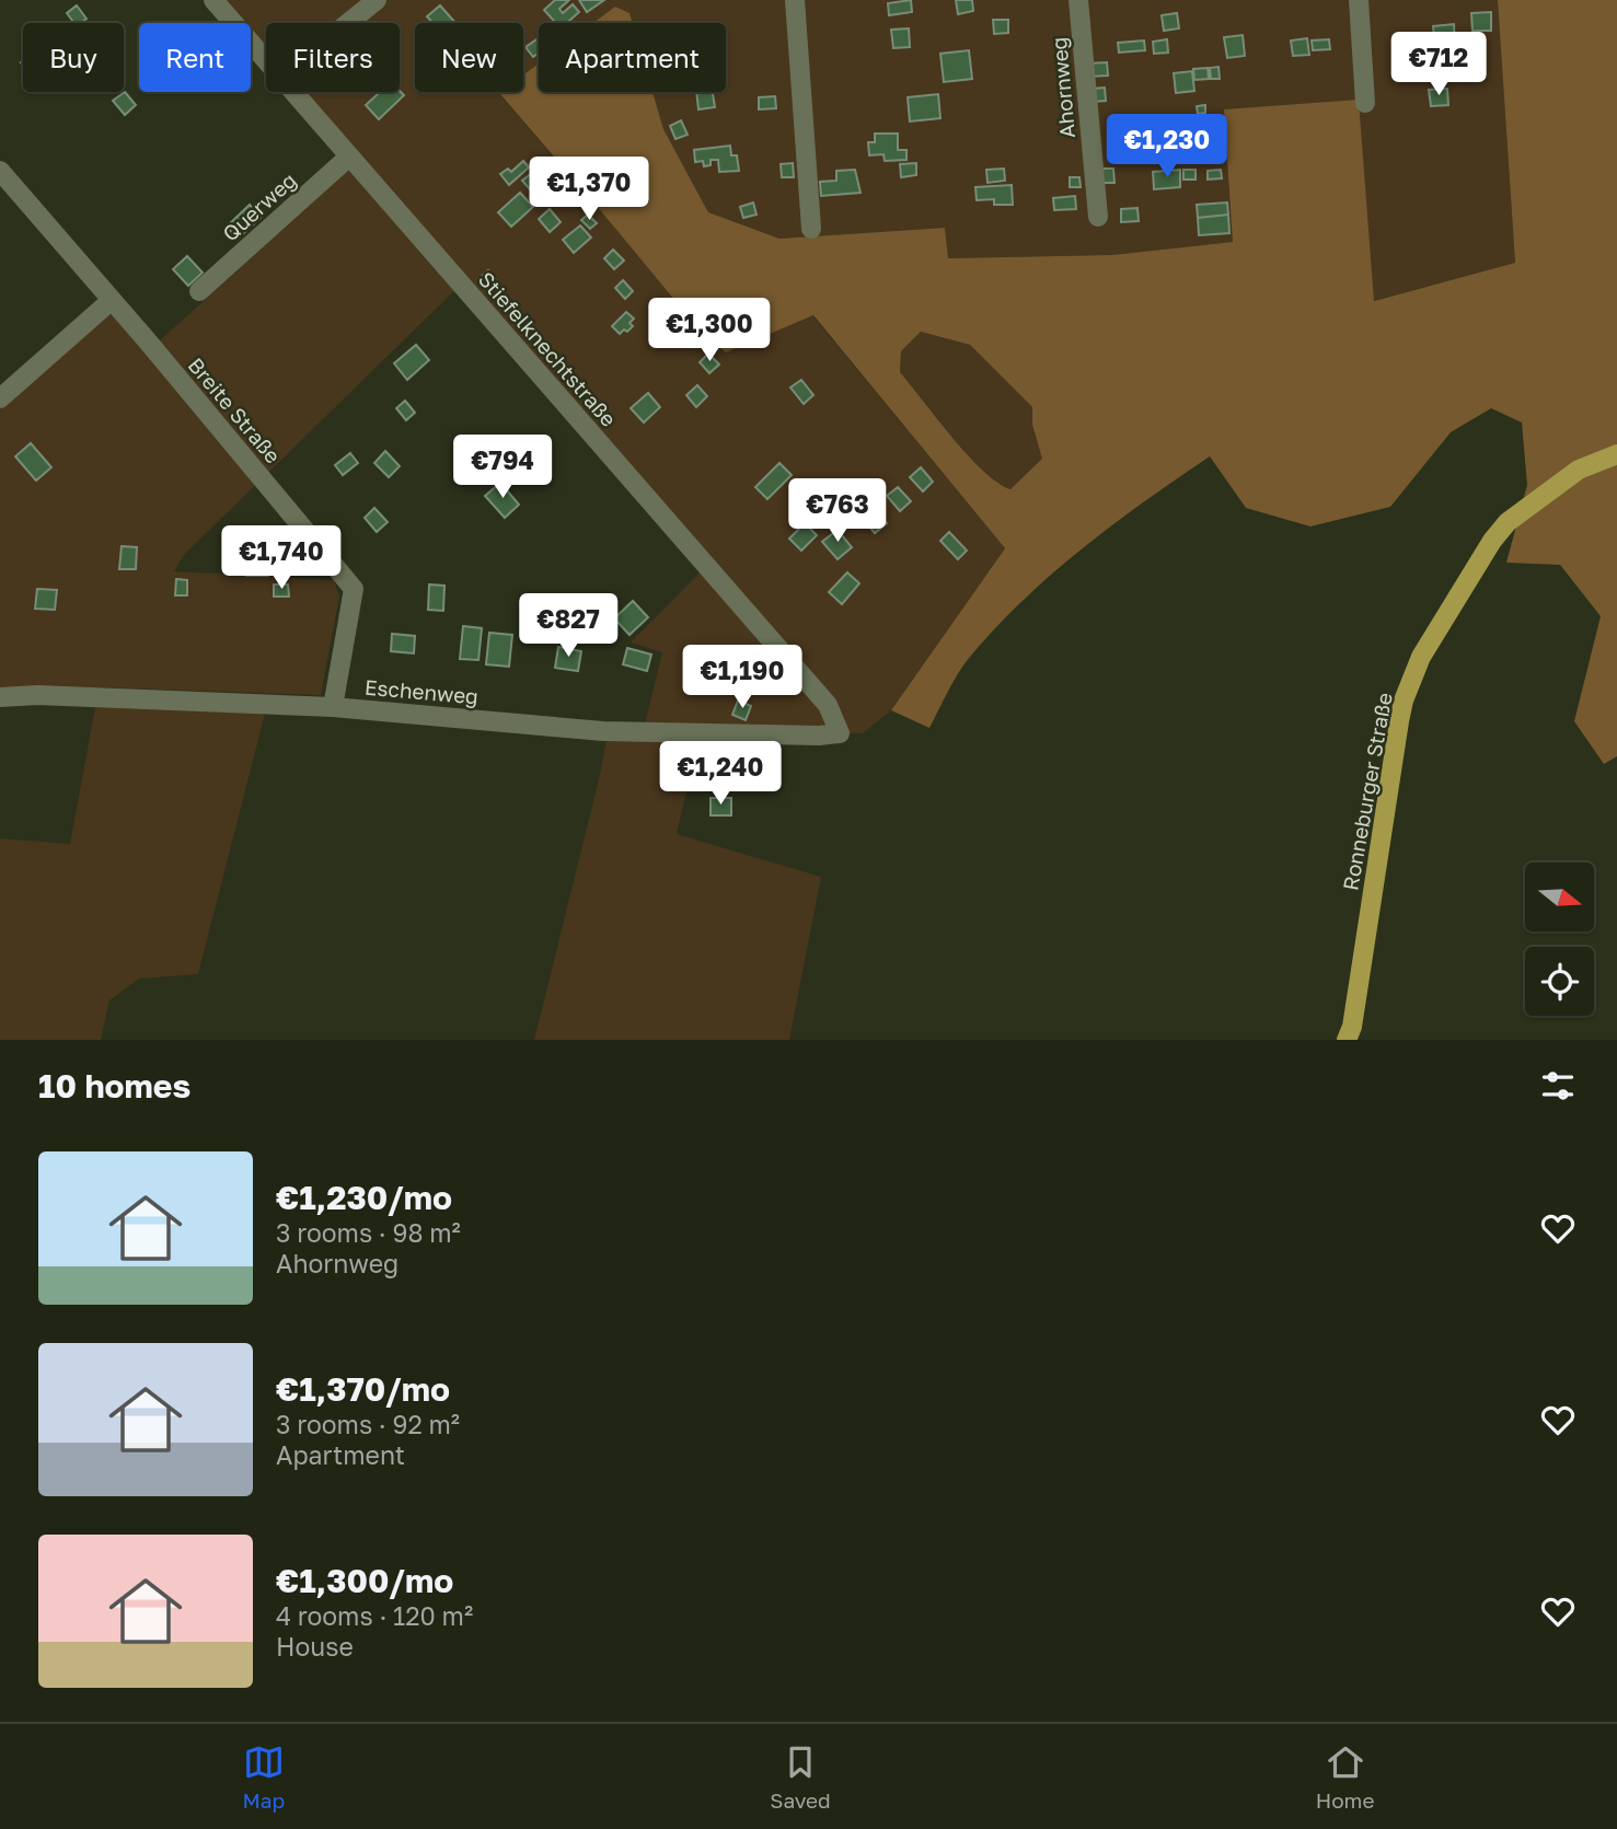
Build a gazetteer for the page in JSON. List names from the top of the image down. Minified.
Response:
{"streets":{"main road":["Ronneburger Straße"],"street":["Ahornweg","Querweg","Stiefelknechtstraße","Breite Straße","Eschenweg"]},"crossings":[["Querweg","Stiefelknechtstraße"],["Stiefelknechtstraße","Eschenweg"],["Breite Straße","Eschenweg"]],"north":"right","page":{"chip":["Buy","Rent","Filters","New","Apartment"],"price":["€712","€1,230","€1,370","€1,300","€794","€763","€1,740","€827","€1,190","€1,240"],"heading":"10 homes","list":[{"name":"€1,230/mo","note":"3 rooms · 98 m² · Ahornweg"},{"name":"€1,370/mo","note":"3 rooms · 92 m² · Apartment"},{"name":"€1,300/mo","note":"4 rooms · 120 m² · House"}],"tabs":["Map","Saved","Home"]}}
